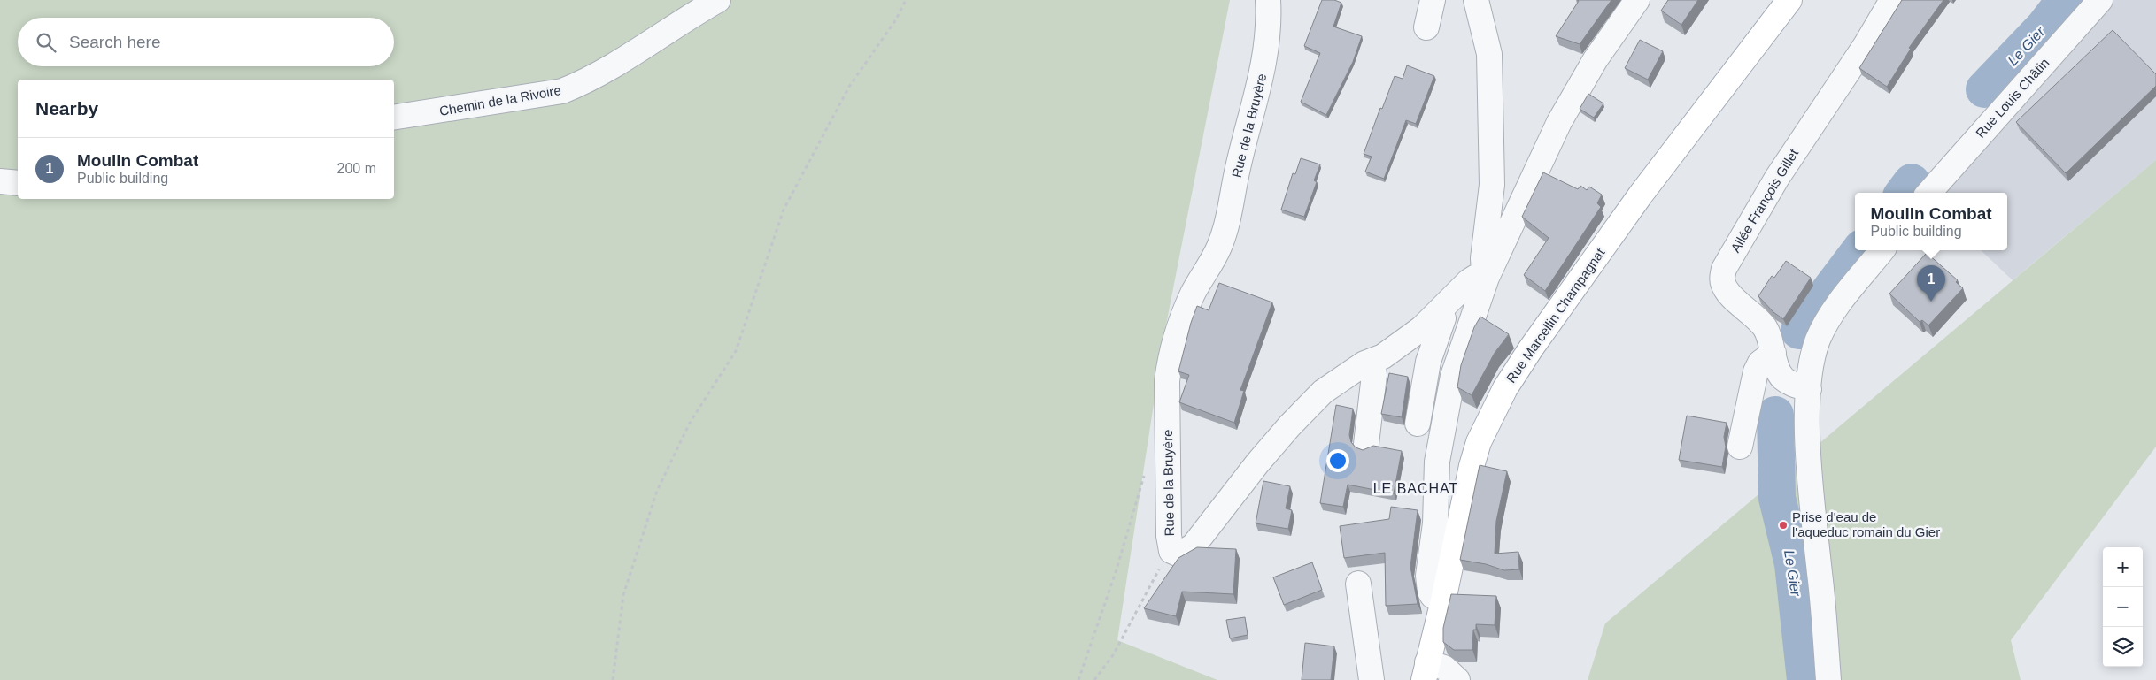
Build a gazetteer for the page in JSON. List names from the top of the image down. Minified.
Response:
{"streets":{"main road":["Rue Marcellin Champagnat"],"street":["Rue Louis Châtin","Chemin de la Rivoire","Rue de la Bruyère","Allée François Gillet"]},"districts":["LE BACHAT"],"water":["Le Gier"],"places":["Prise d'eau de l'aqueduc romain du Gier"],"page":{"search":"Search here","heading":"Nearby","list":[{"mark":"1","name":"Moulin Combat","note":"Public building","value":"200 m"}],"popup":["Moulin Combat","Public building"],"pins":"1","map_buttons":["+","−"]}}
